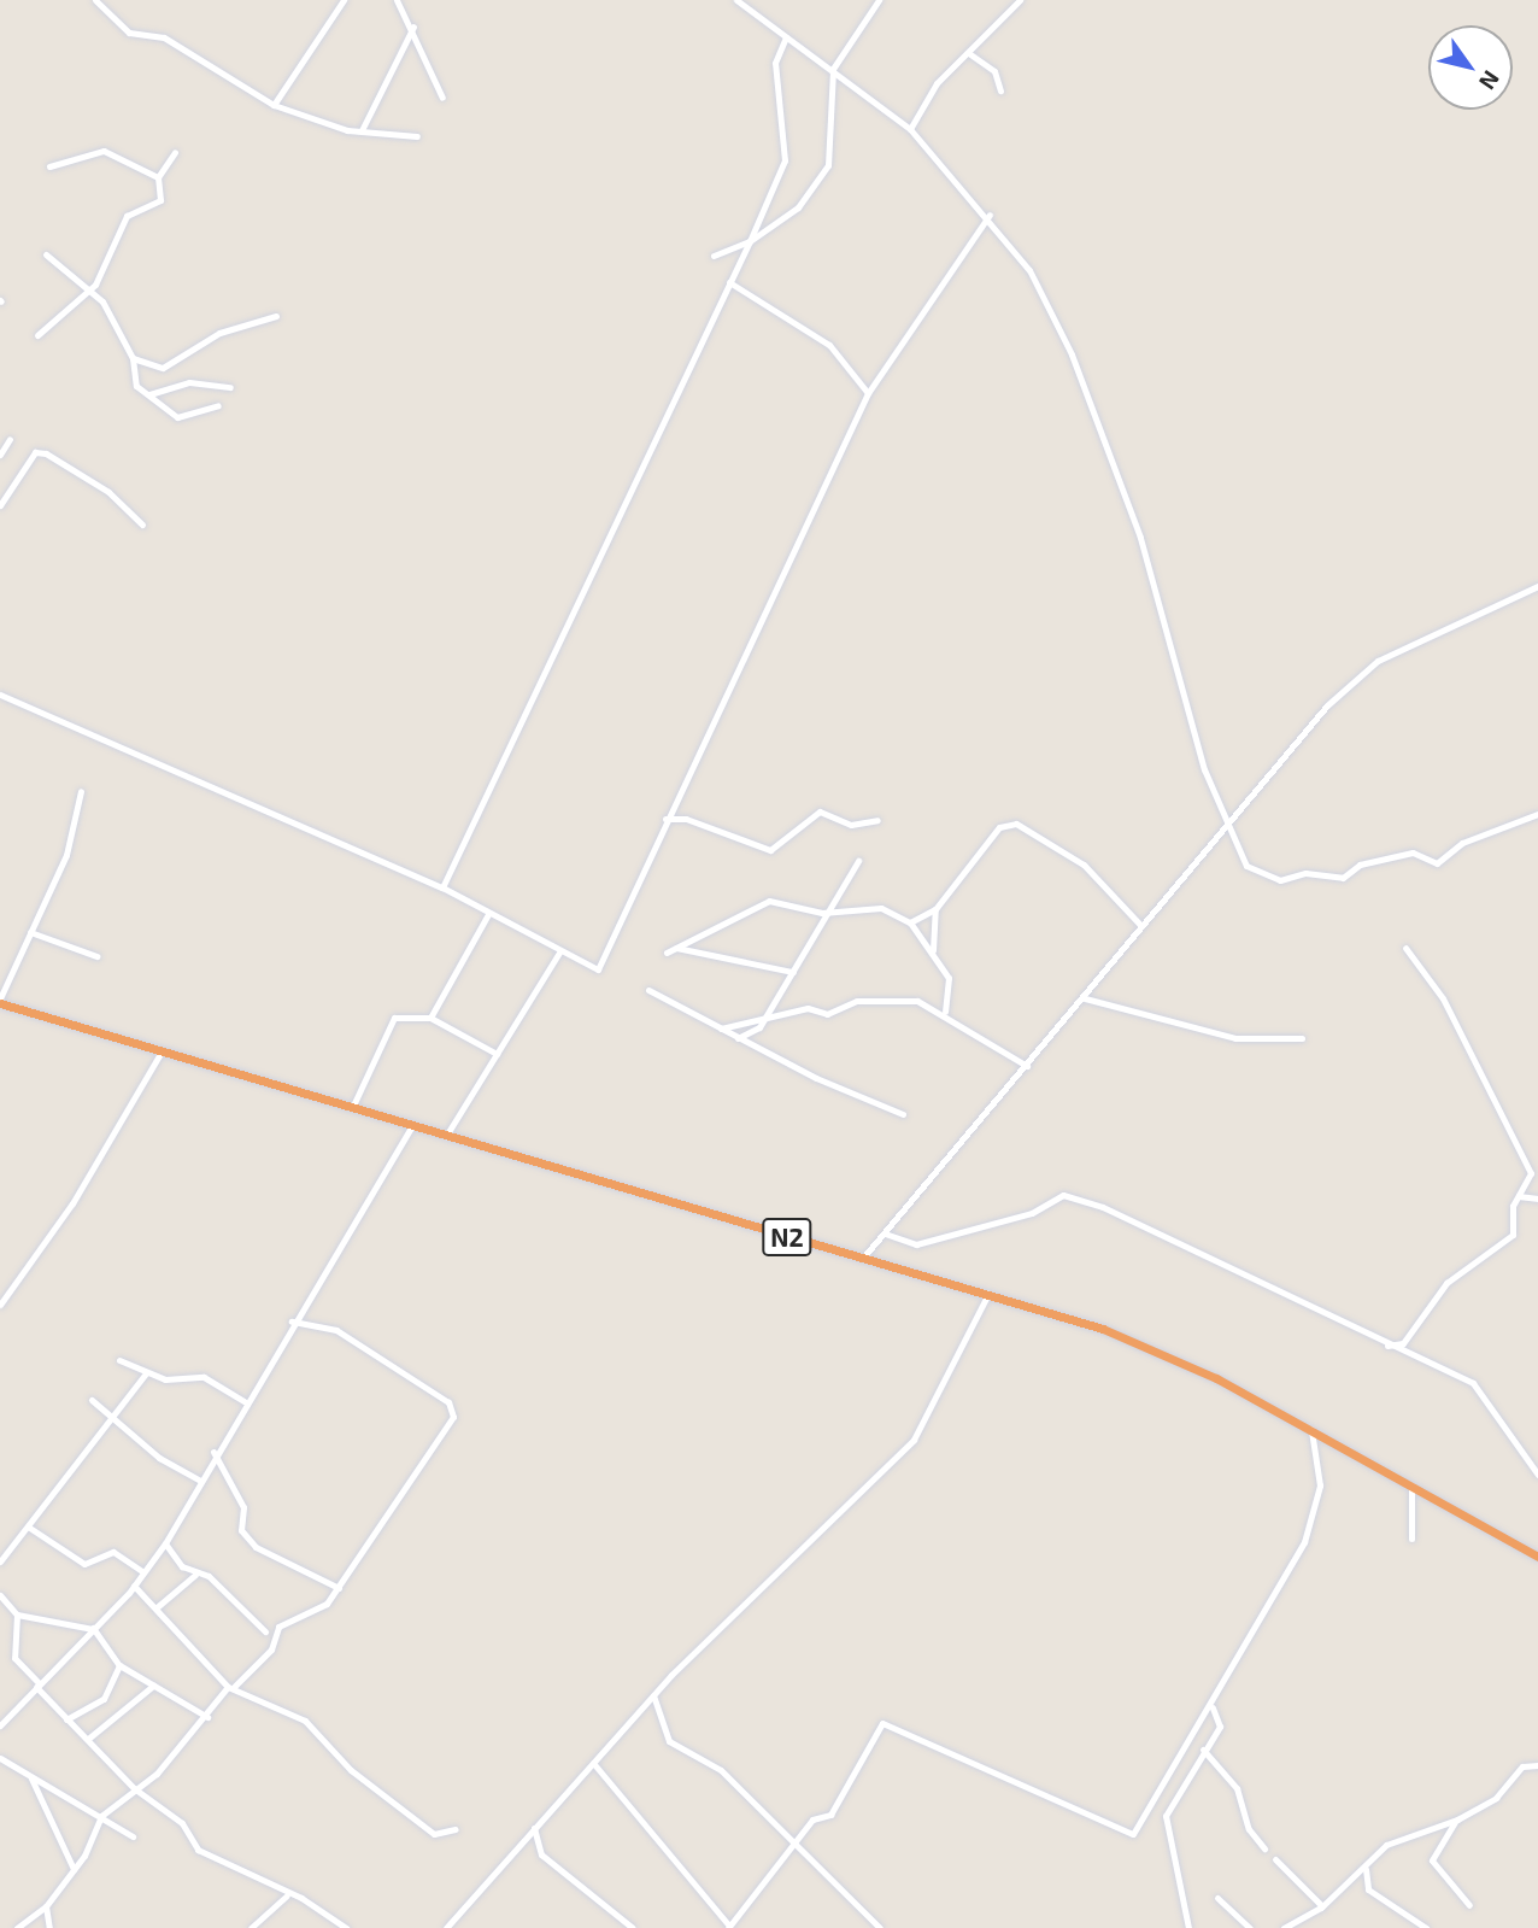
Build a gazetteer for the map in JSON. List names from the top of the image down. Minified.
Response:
{"streets":{"highway":["N2"]},"north":"bottom right"}
